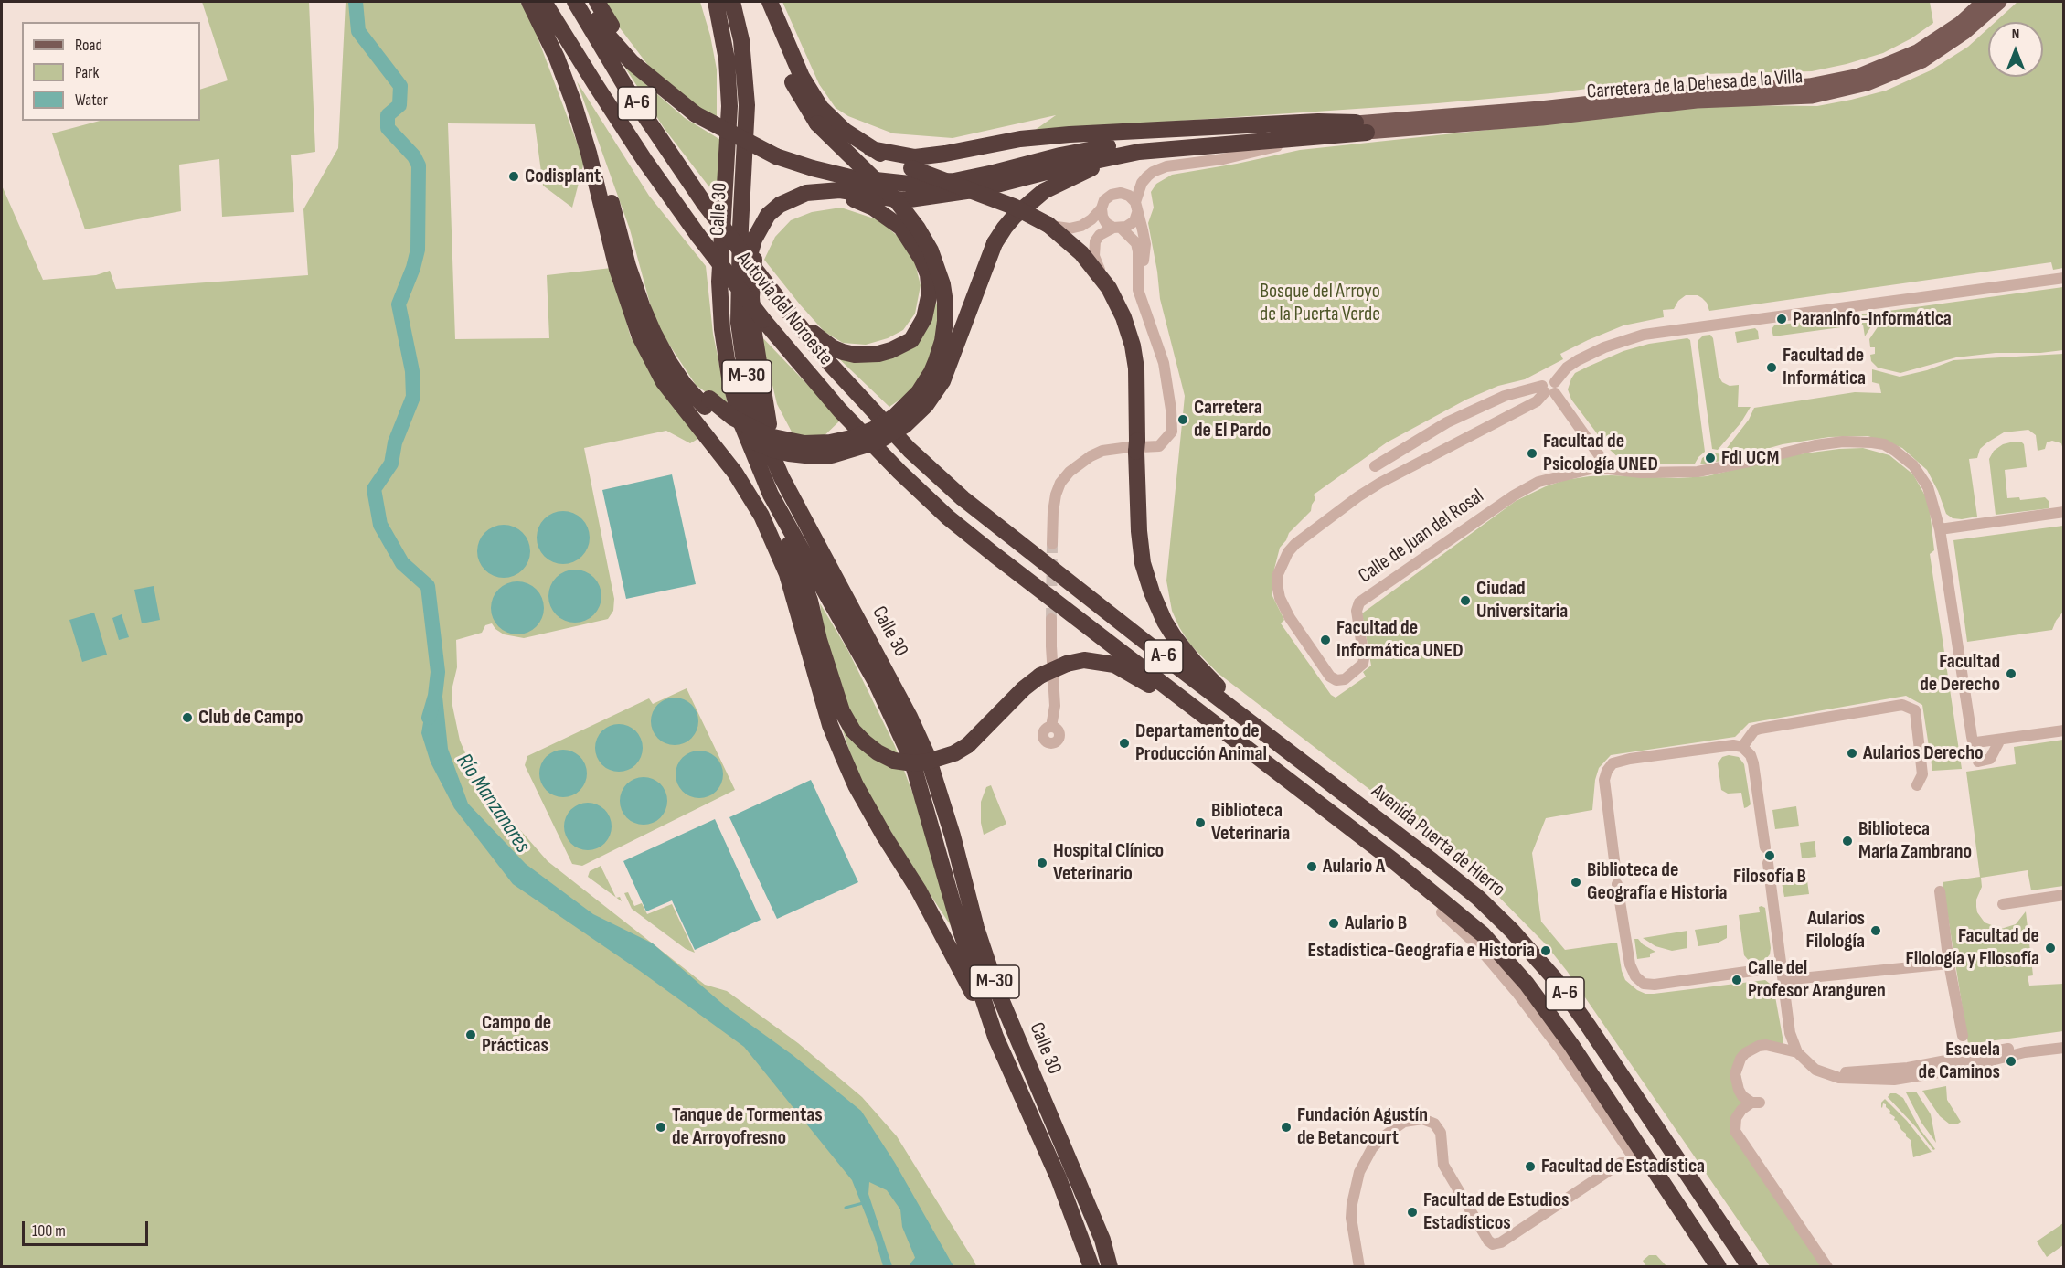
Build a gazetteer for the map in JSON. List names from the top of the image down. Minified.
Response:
{"streets":{"highway":["A-6","Calle 30","Autovía del Noroeste","M-30","Avenida Puerta de Hierro"],"main road":["Carretera de la Dehesa de la Villa"],"street":["Calle de Juan del Rosal"]},"crossings":[["Autovía del Noroeste","Avenida Puerta de Hierro"]],"water":["Río Manzanares"],"parks":["Bosque del Arroyo de la Puerta Verde"],"places":["Codisplant","Paraninfo-Informática","Facultad de Informática","Carretera de El Pardo","Facultad de Psicología UNED","FdI UCM","Ciudad Universitaria","Facultad de Informática UNED","Facultad de Derecho","Club de Campo","Departamento de Producción Animal","Aularios Derecho","Biblioteca Veterinaria","Biblioteca María Zambrano","Filosofía B","Hospital Clínico Veterinario","Aulario A","Biblioteca de Geografía e Historia","Aulario B","Aularios Filología","Facultad de Filología y Filosofía","Estadística-Geografía e Historia","Calle del Profesor Aranguren","Campo de Prácticas","Escuela de Caminos","Tanque de Tormentas de Arroyofresno","Fundación Agustín de Betancourt","Facultad de Estadística","Facultad de Estudios Estadísticos"],"legend":["Road","Park","Water"],"scale_bar":"100 m","north":"top"}
